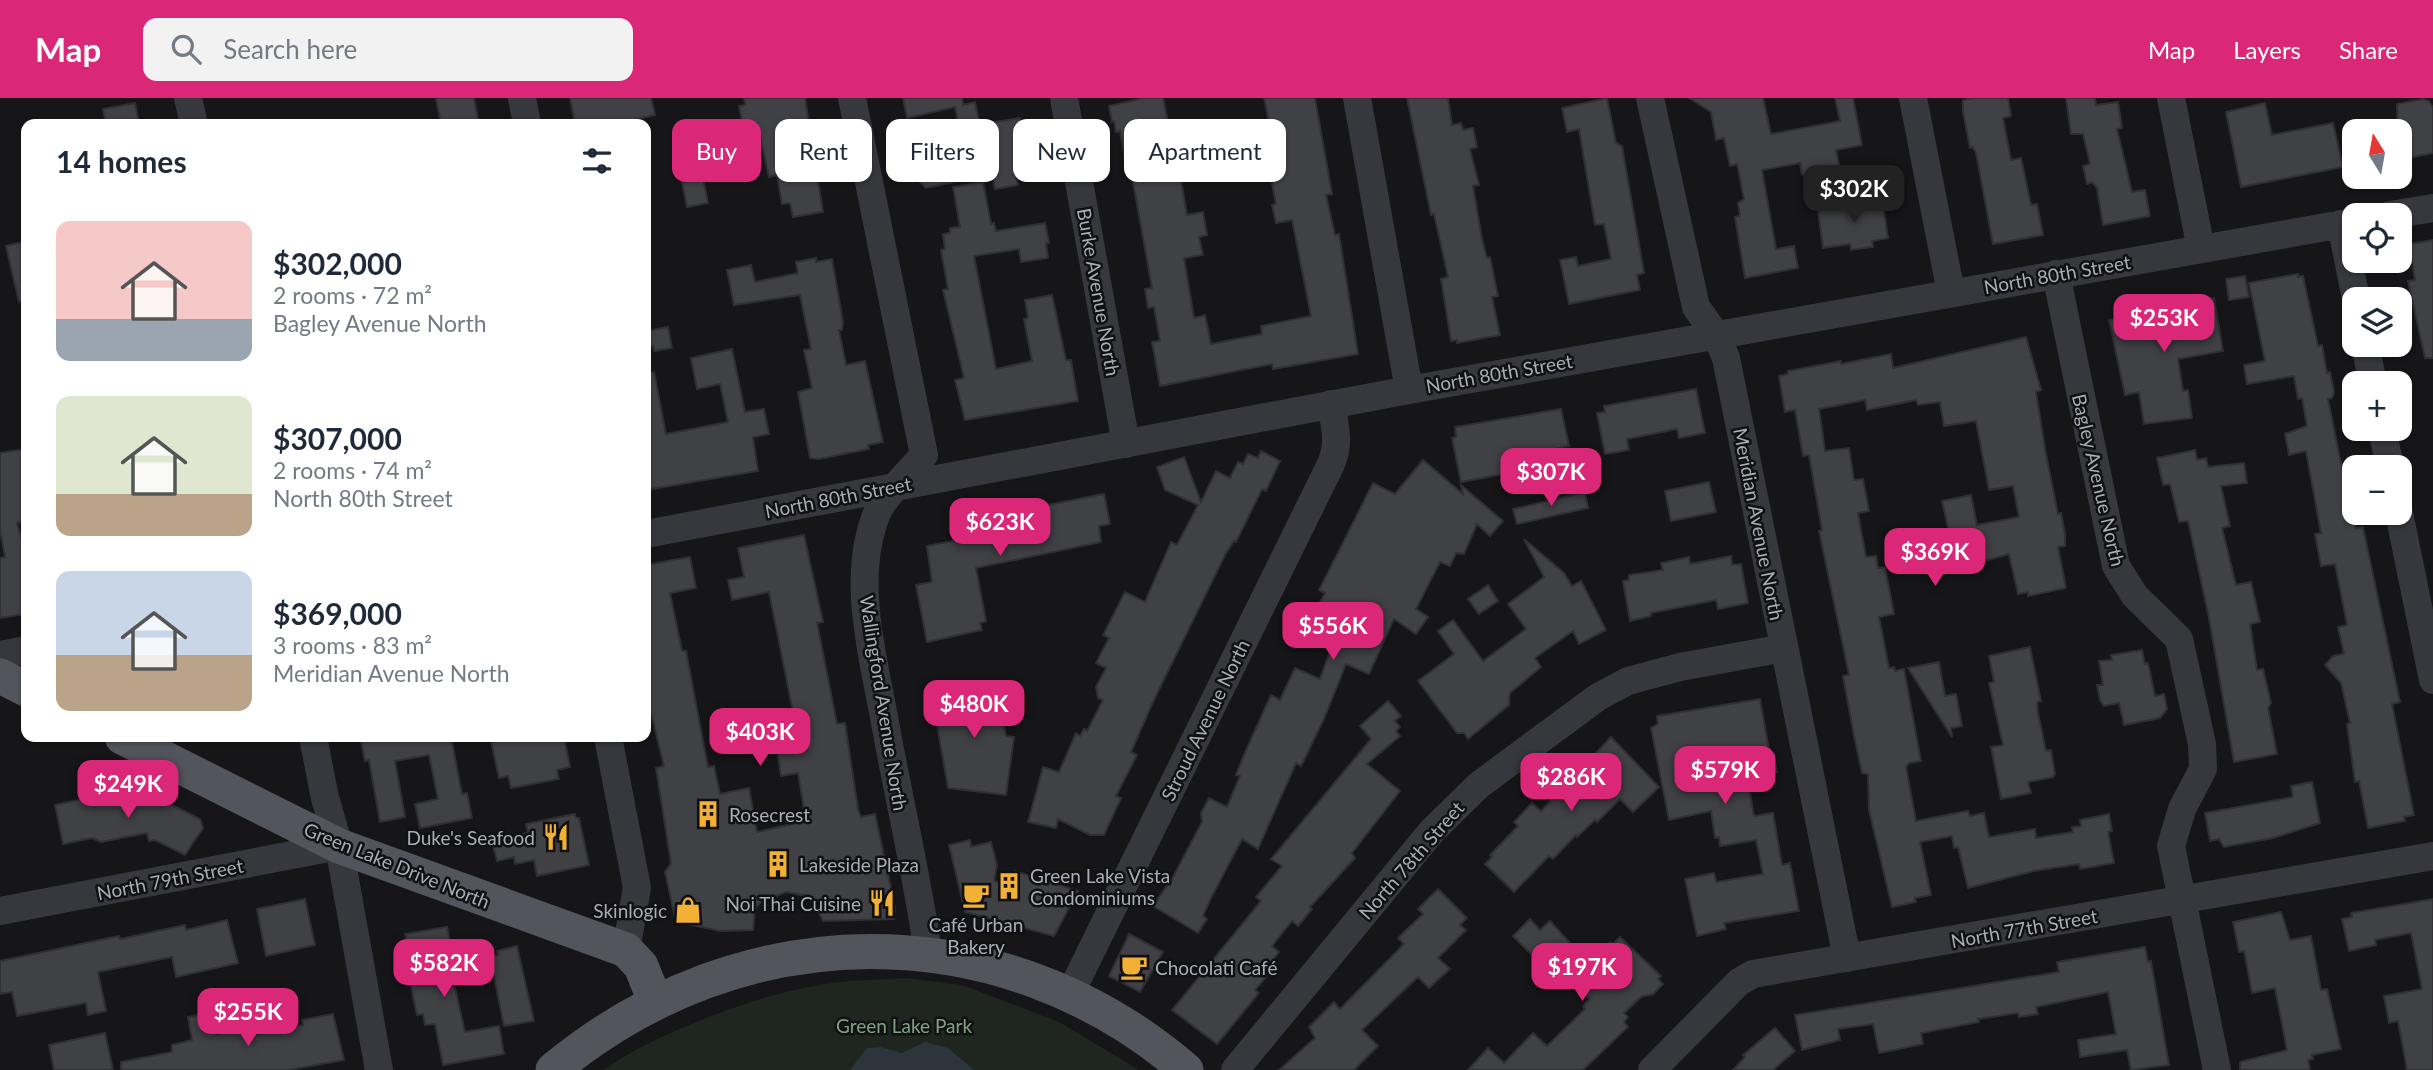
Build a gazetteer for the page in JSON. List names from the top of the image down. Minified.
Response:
{"streets":{"main road":["Green Lake Drive North"],"street":["North 80th Street","Burke Avenue North","Bagley Avenue North","Meridian Avenue North","Wallingford Avenue North","Stroud Avenue North","North 78th Street","North 79th Street","North 77th Street"]},"crossings":[["North 80th Street","Burke Avenue North"],["North 80th Street","Bagley Avenue North"],["North 80th Street","Meridian Avenue North"],["North 80th Street","Wallingford Avenue North"],["North 80th Street","Stroud Avenue North"],["Bagley Avenue North","North 77th Street"],["Meridian Avenue North","North 78th Street"],["Meridian Avenue North","North 77th Street"],["Green Lake Drive North","North 79th Street"]],"parks":["Green Lake Park"],"places":{"building":["Rosecrest","Lakeside Plaza","Green Lake Vista Condominiums"],"restaurant":["Duke's Seafood","Noi Thai Cuisine"],"cafe":["Café Urban Bakery","Chocolati Café"],"shop":["Skinlogic"]},"north":"top","page":{"header":"Map","search":"Search here","nav":["Map","Layers","Share"],"map_buttons":["+","−"],"chip":["Buy","Rent","Filters","New","Apartment"],"heading":"14 homes","price":["$302K","$253K","$307K","$623K","$369K","$556K","$480K","$403K","$579K","$286K","$249K","$582K","$197K","$255K"],"list":[{"name":"$302,000","note":"2 rooms · 72 m² · Bagley Avenue North"},{"name":"$307,000","note":"2 rooms · 74 m² · North 80th Street"},{"name":"$369,000","note":"3 rooms · 83 m² · Meridian Avenue North"}]}}
